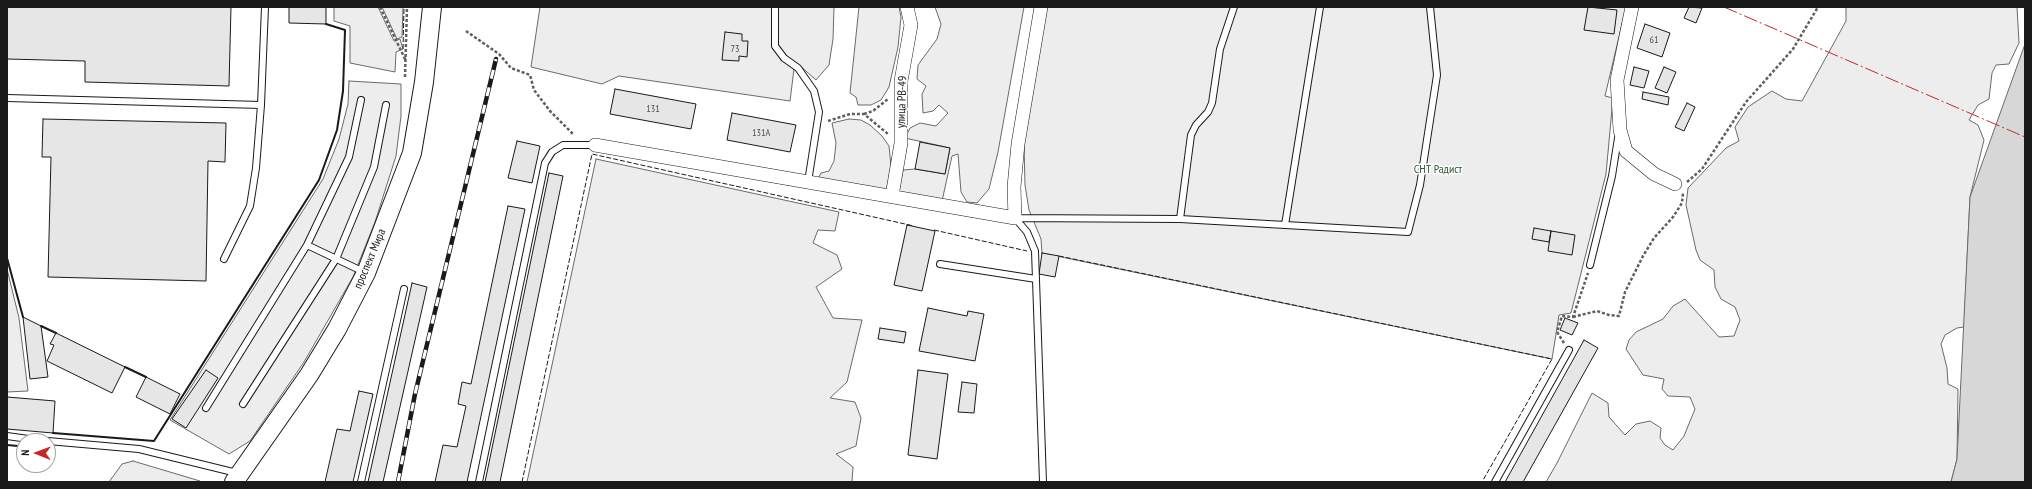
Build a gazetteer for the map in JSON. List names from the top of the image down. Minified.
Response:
{"streets":{"street":["улица РВ-49","проспект Мира"]},"parks":["СНТ Радист"],"house_numbers":["61","73","131","131А"],"north":"left"}
